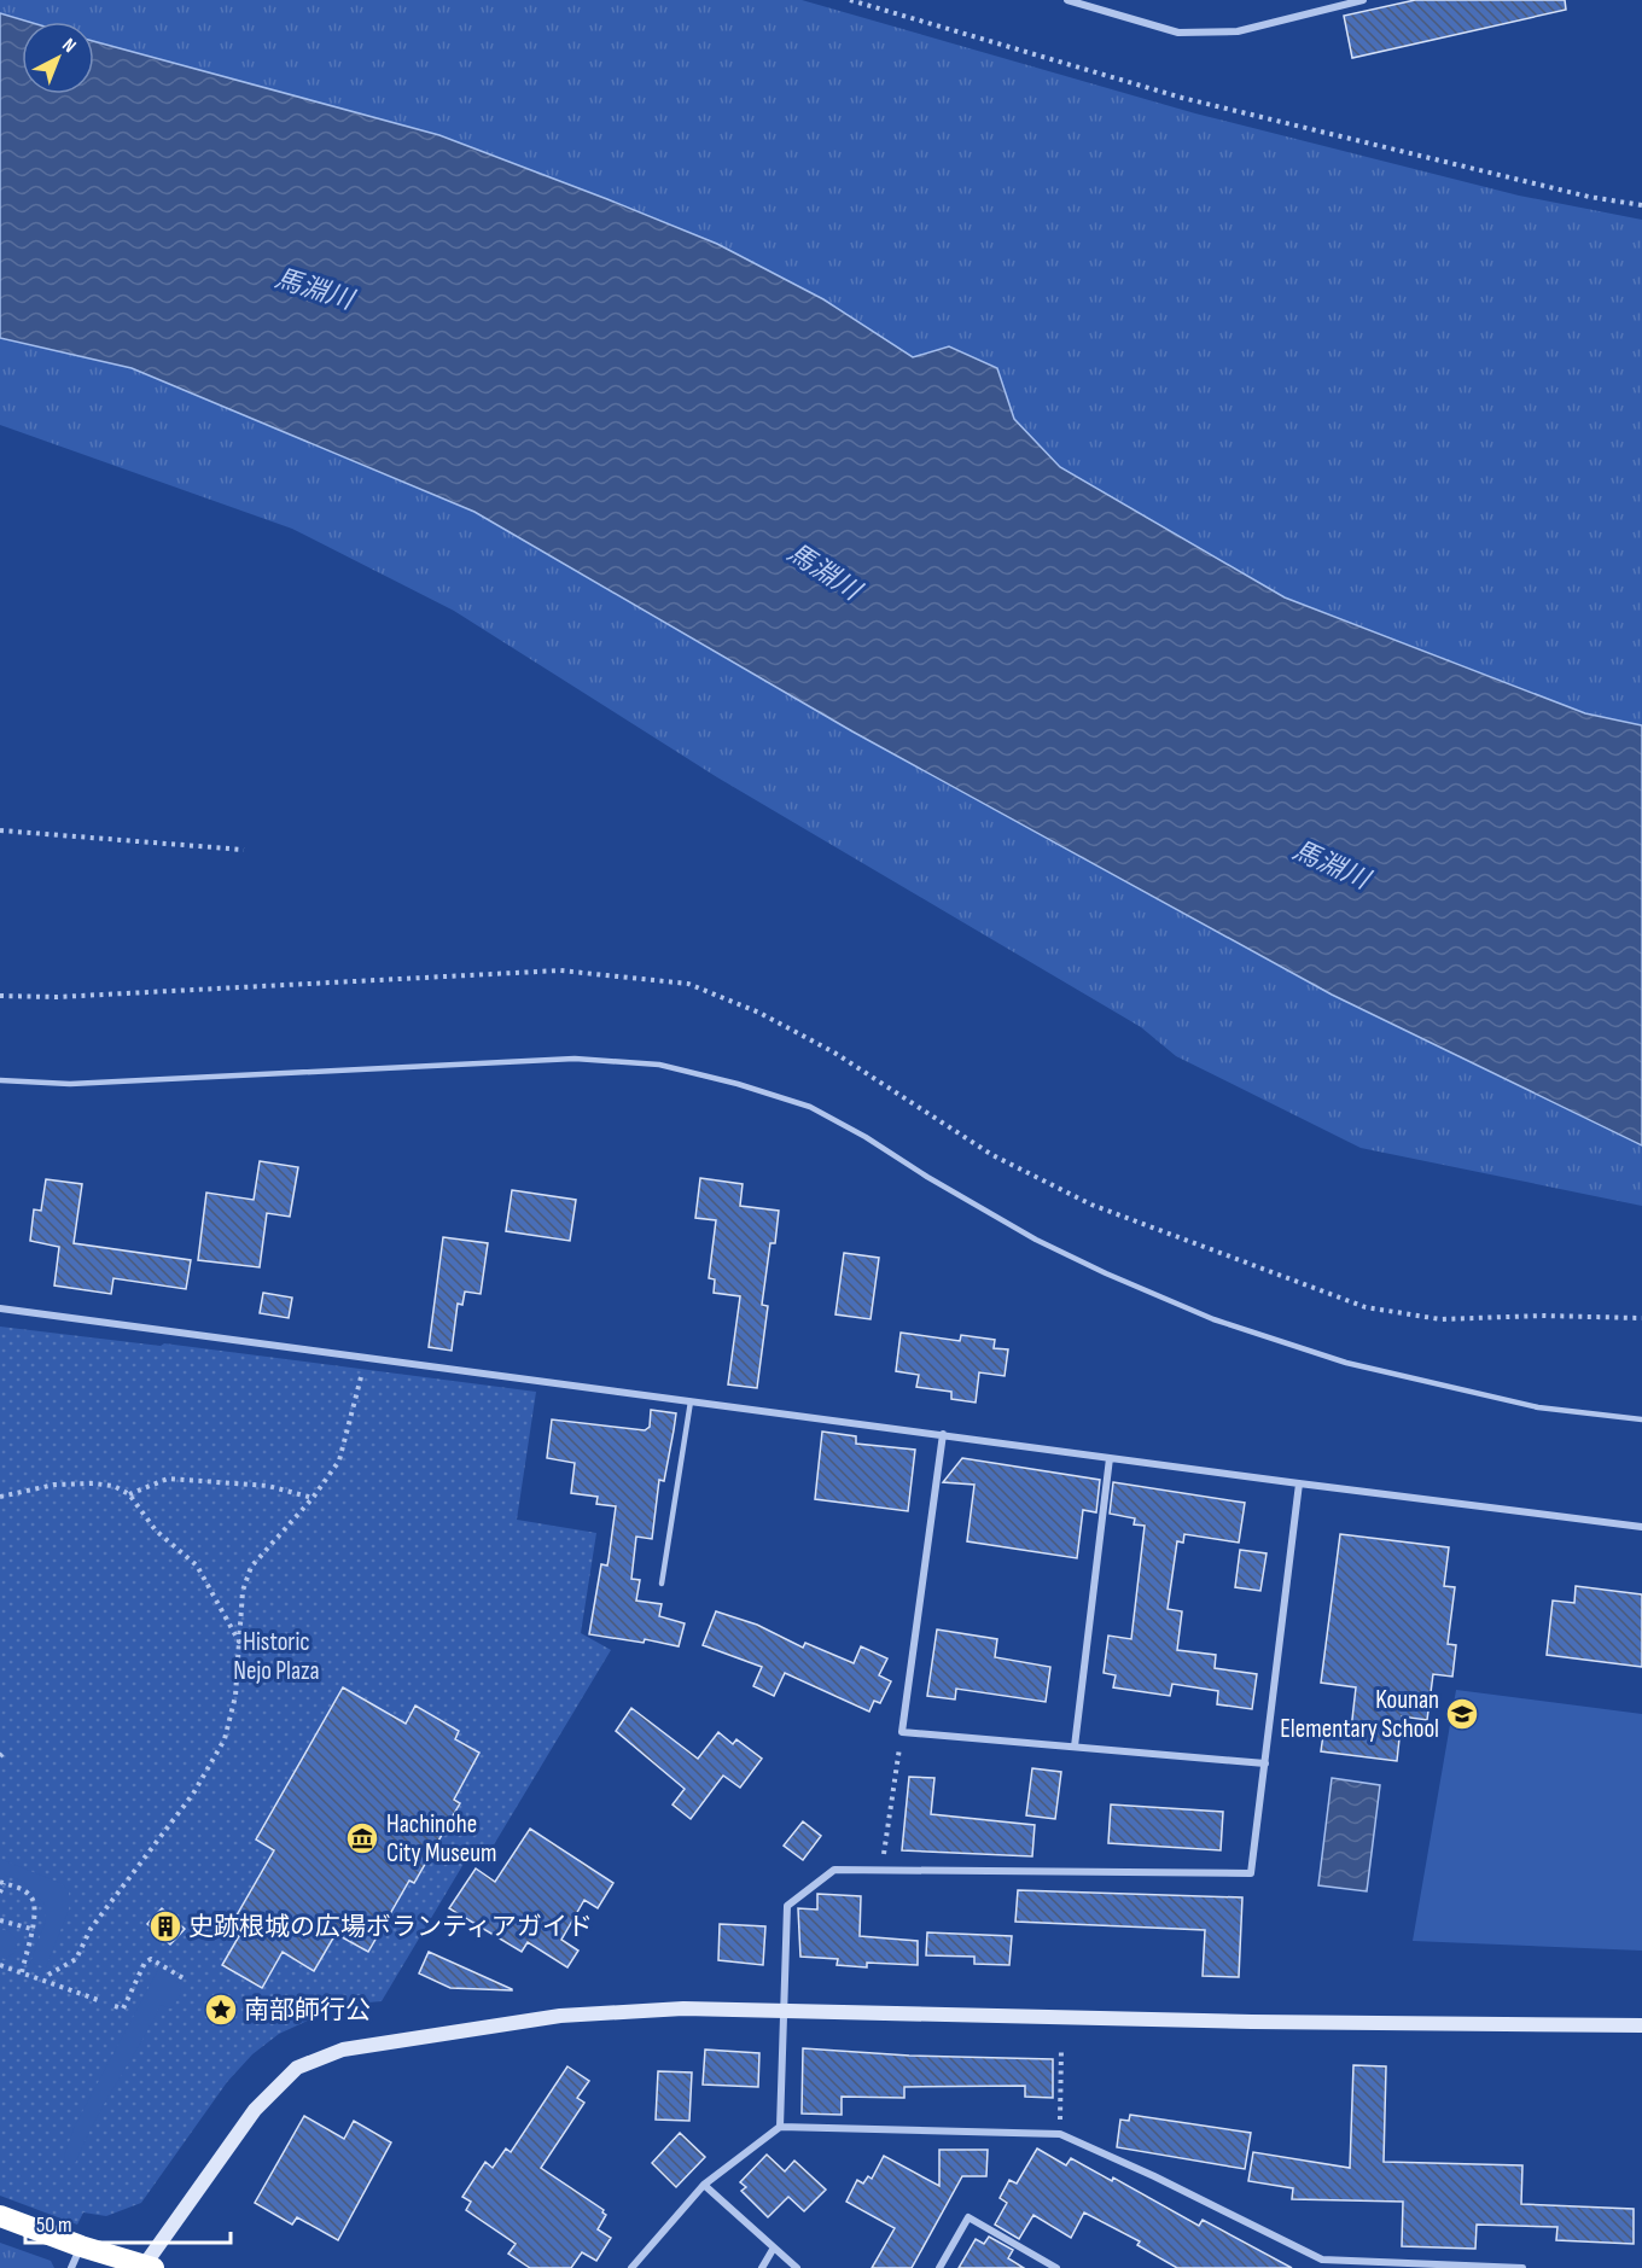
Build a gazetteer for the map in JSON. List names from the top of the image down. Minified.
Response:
{"water":["馬淵川"],"parks":["Historic Nejo Plaza"],"places":{"school or university":["Kounan Elementary School"],"museum":["Hachinohe City Museum"],"building":["史跡根城の広場ボランティアガイド"],"place":["南部師行公"]},"scale_bar":"50 m","north":"top right"}
